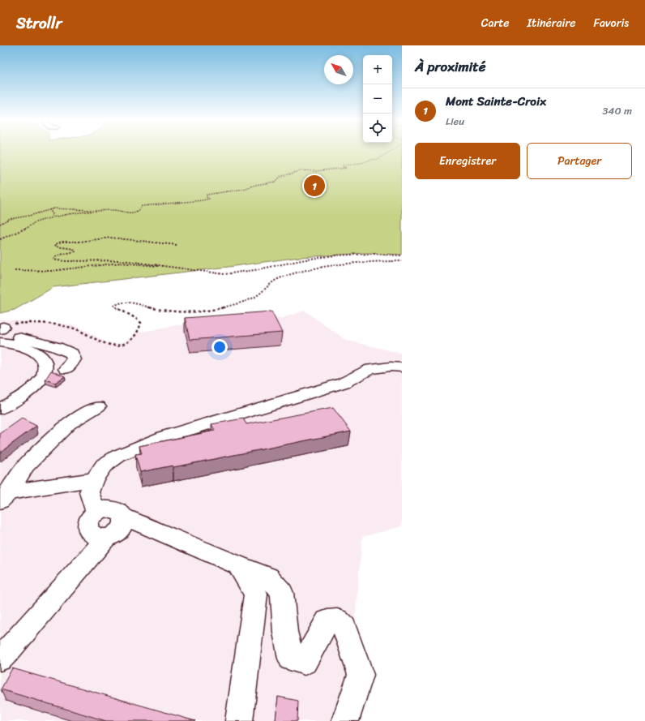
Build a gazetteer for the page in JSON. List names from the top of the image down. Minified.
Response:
{"north":"top left","page":{"header":"Strollr","nav":["Carte","Itinéraire","Favoris"],"heading":"À proximité","map_buttons":["+","−"],"list":[{"mark":"1","name":"Mont Sainte-Croix","note":"Lieu","value":"340 m"}],"buttons":["Enregistrer","Partager"],"pins":"1"}}
